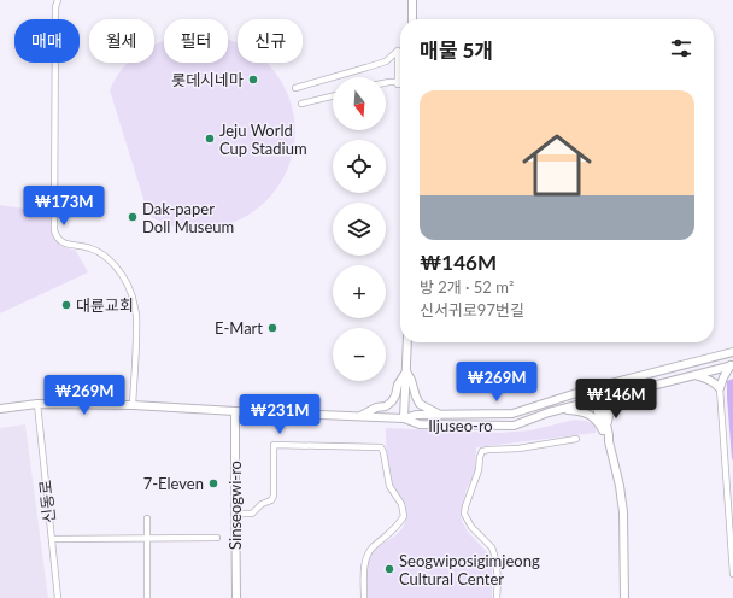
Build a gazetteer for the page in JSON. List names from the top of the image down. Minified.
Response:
{"streets":{"main road":["Iljuseo-ro","Sinseogwi-ro"],"street":["신동로"]},"places":["롯데시네마","Jeju World Cup Stadium","Dak-paper Doll Museum","대륜교회","E-Mart","7-Eleven","Seogwiposigimjeong Cultural Center"],"north":"bottom","page":{"chip":["매매","월세","필터","신규"],"heading":"매물 5개","map_buttons":["+","−"],"list":[{"name":"₩146M","note":"방 2개 · 52 m² · 신서귀로97번길"}],"price":["₩173M","₩269M","₩269M","₩146M","₩231M"]}}
